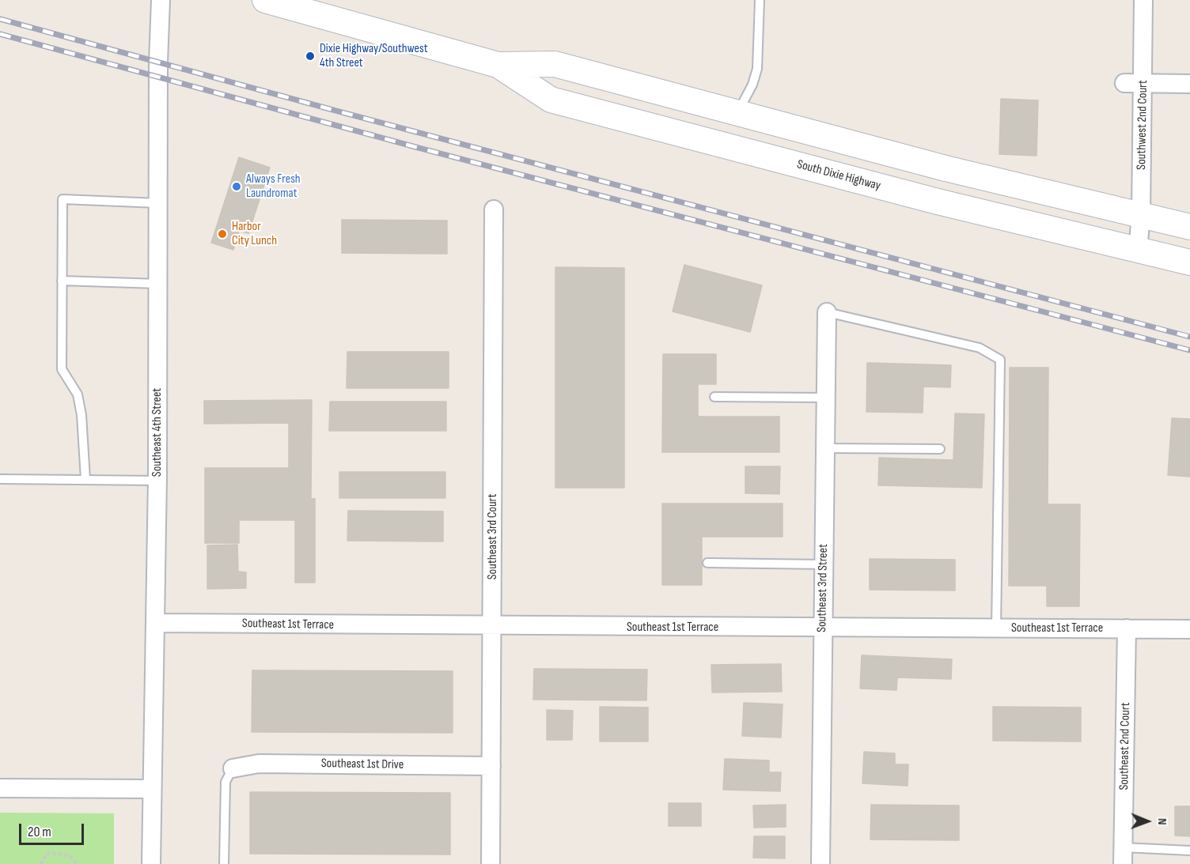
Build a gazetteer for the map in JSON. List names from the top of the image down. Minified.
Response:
{"streets":{"main road":["South Dixie Highway"],"street":["Southwest 2nd Court","Southeast 4th Street","Southeast 3rd Court","Southeast 3rd Street","Southeast 1st Terrace","Southeast 2nd Court","Southeast 1st Drive"]},"crossings":[["Southwest 2nd Court","South Dixie Highway"],["Southeast 4th Street","Southeast 1st Terrace"],["Southeast 3rd Court","Southeast 1st Terrace"],["Southeast 3rd Court","Southeast 1st Drive"],["Southeast 3rd Street","Southeast 1st Terrace"],["Southeast 1st Terrace","Southeast 2nd Court"]],"places":["Dixie Highway/Southwest 4th Street","Always Fresh Laundromat","Harbor City Lunch"],"scale_bar":"20 m","north":"right"}
